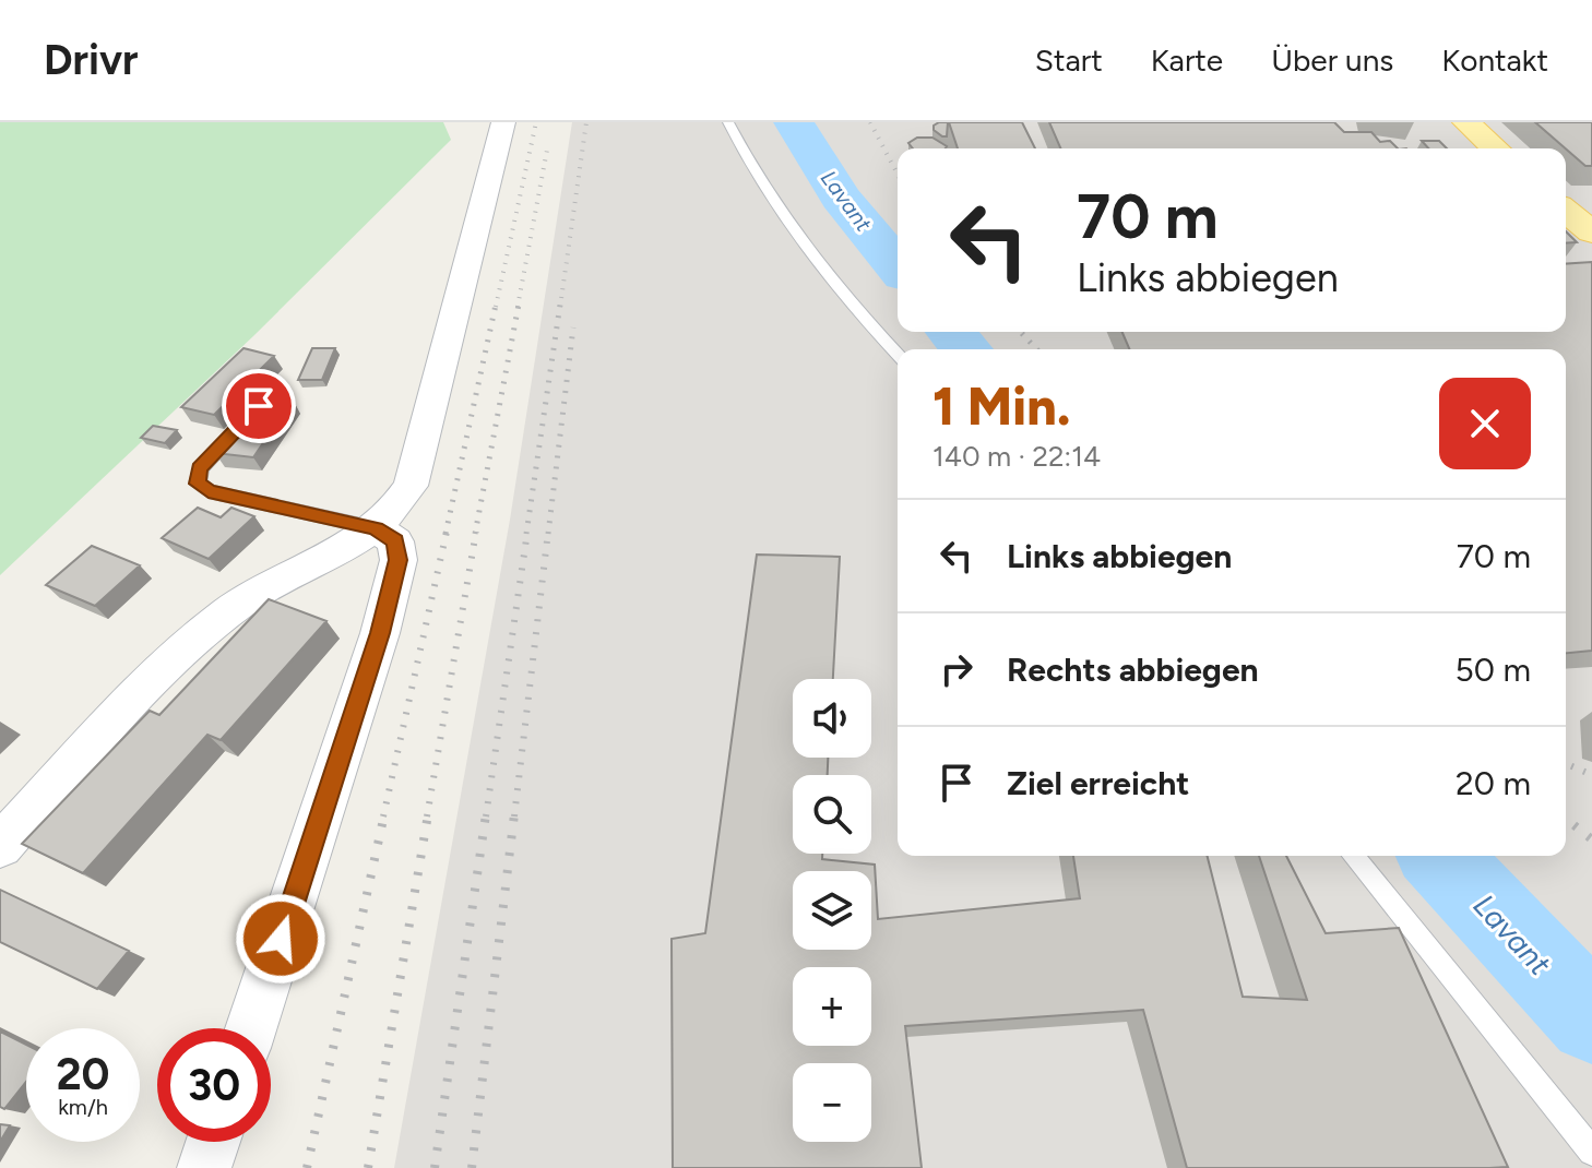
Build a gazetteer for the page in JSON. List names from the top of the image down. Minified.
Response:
{"water":["Lavant"],"page":{"header":"Drivr","nav":["Start","Karte","Über uns","Kontakt"],"turn":["70 m","Links abbiegen"],"heading":["1 Min.","140 m · 22:14"],"list":[{"name":"Links abbiegen","value":"70 m"},{"name":"Rechts abbiegen","value":"50 m"},{"name":"Ziel erreicht","value":"20 m"}],"map_buttons":["+","−"],"speed":"20 km/h","limit":"30"}}
